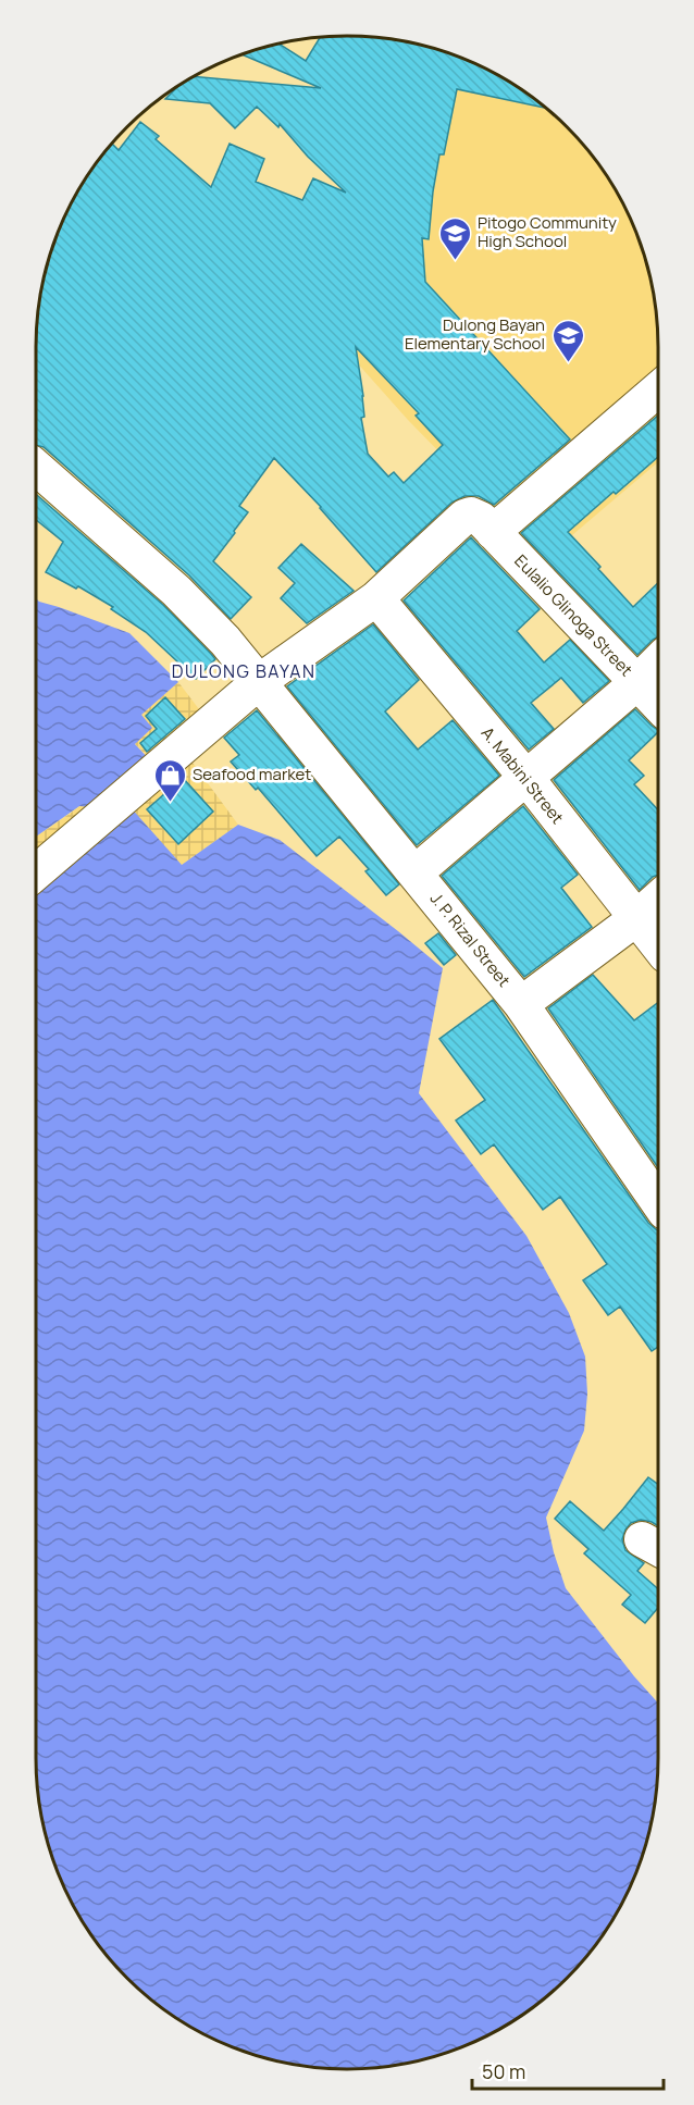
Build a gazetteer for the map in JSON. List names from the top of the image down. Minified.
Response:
{"streets":{"street":["Eulalio Glinoga Street","A. Mabini Street","J. P. Rizal Street"]},"districts":["DULONG BAYAN"],"places":{"school or university":["Pitogo Community High School","Dulong Bayan Elementary School"],"shop":["Seafood market"]},"scale_bar":"50 m"}
